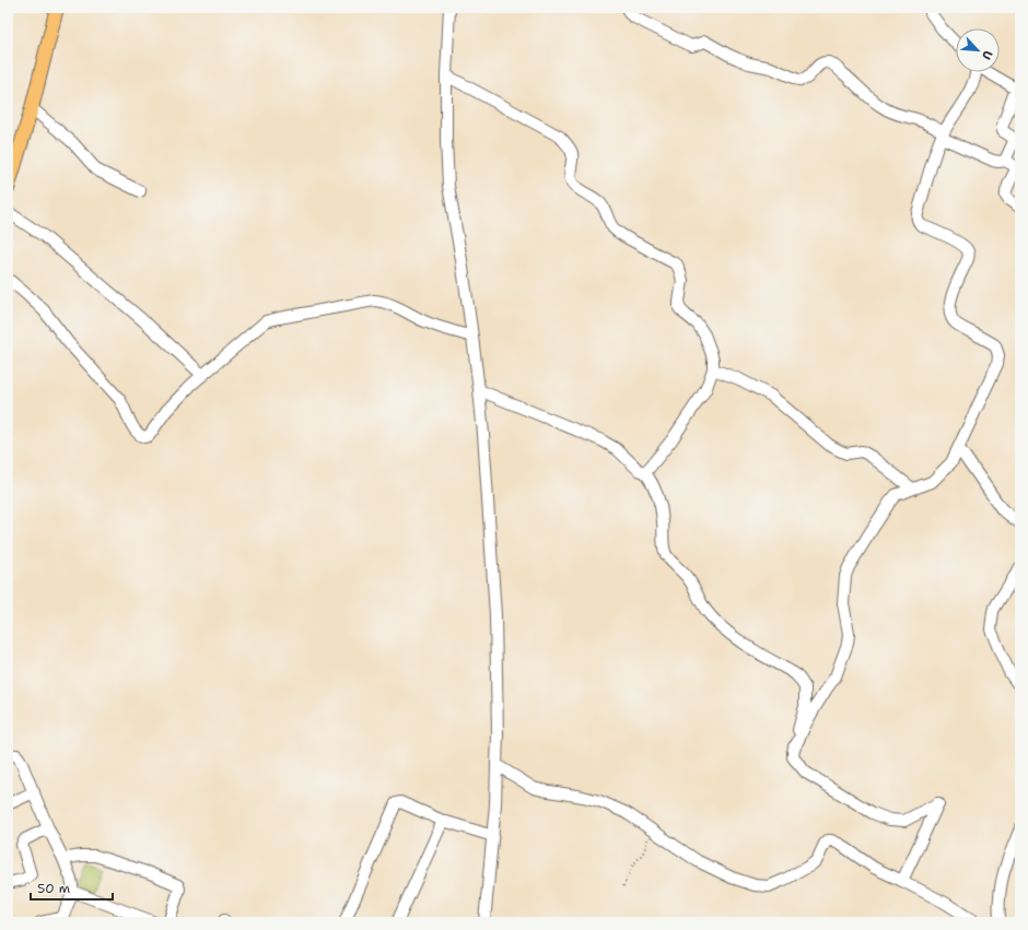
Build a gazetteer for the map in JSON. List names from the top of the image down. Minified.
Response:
{"scale_bar":"50 m","north":"bottom right"}
